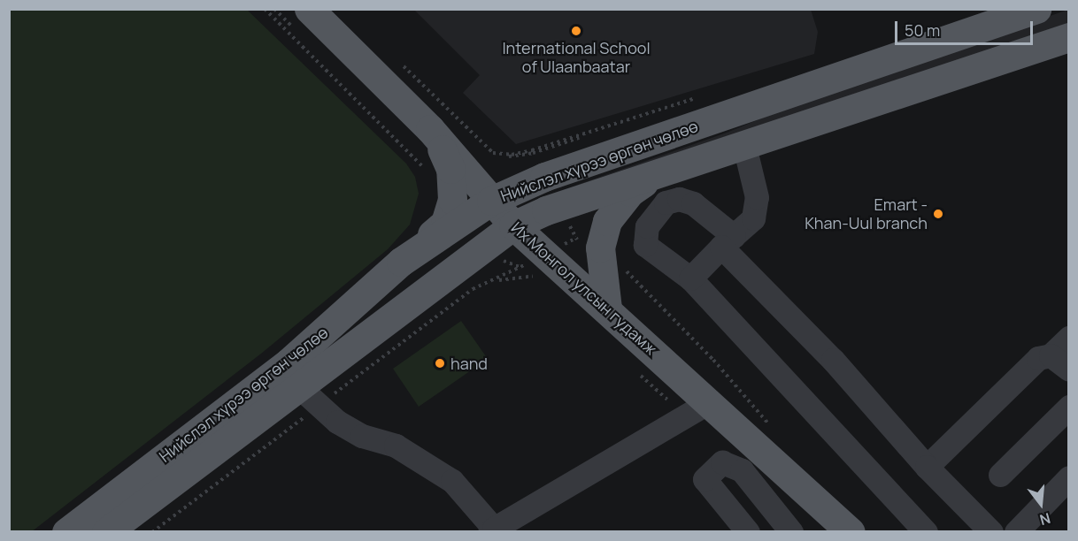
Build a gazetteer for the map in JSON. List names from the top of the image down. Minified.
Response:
{"streets":{"main road":["Нийслэл хүрээ өргөн чөлөө","Их Монгол улсын гудамж"]},"crossings":[["Нийслэл хүрээ өргөн чөлөө","Их Монгол улсын гудамж"]],"places":["International School of Ulaanbaatar","Emart - Khan-Uul branch","hand"],"scale_bar":"50 m","north":"bottom"}
